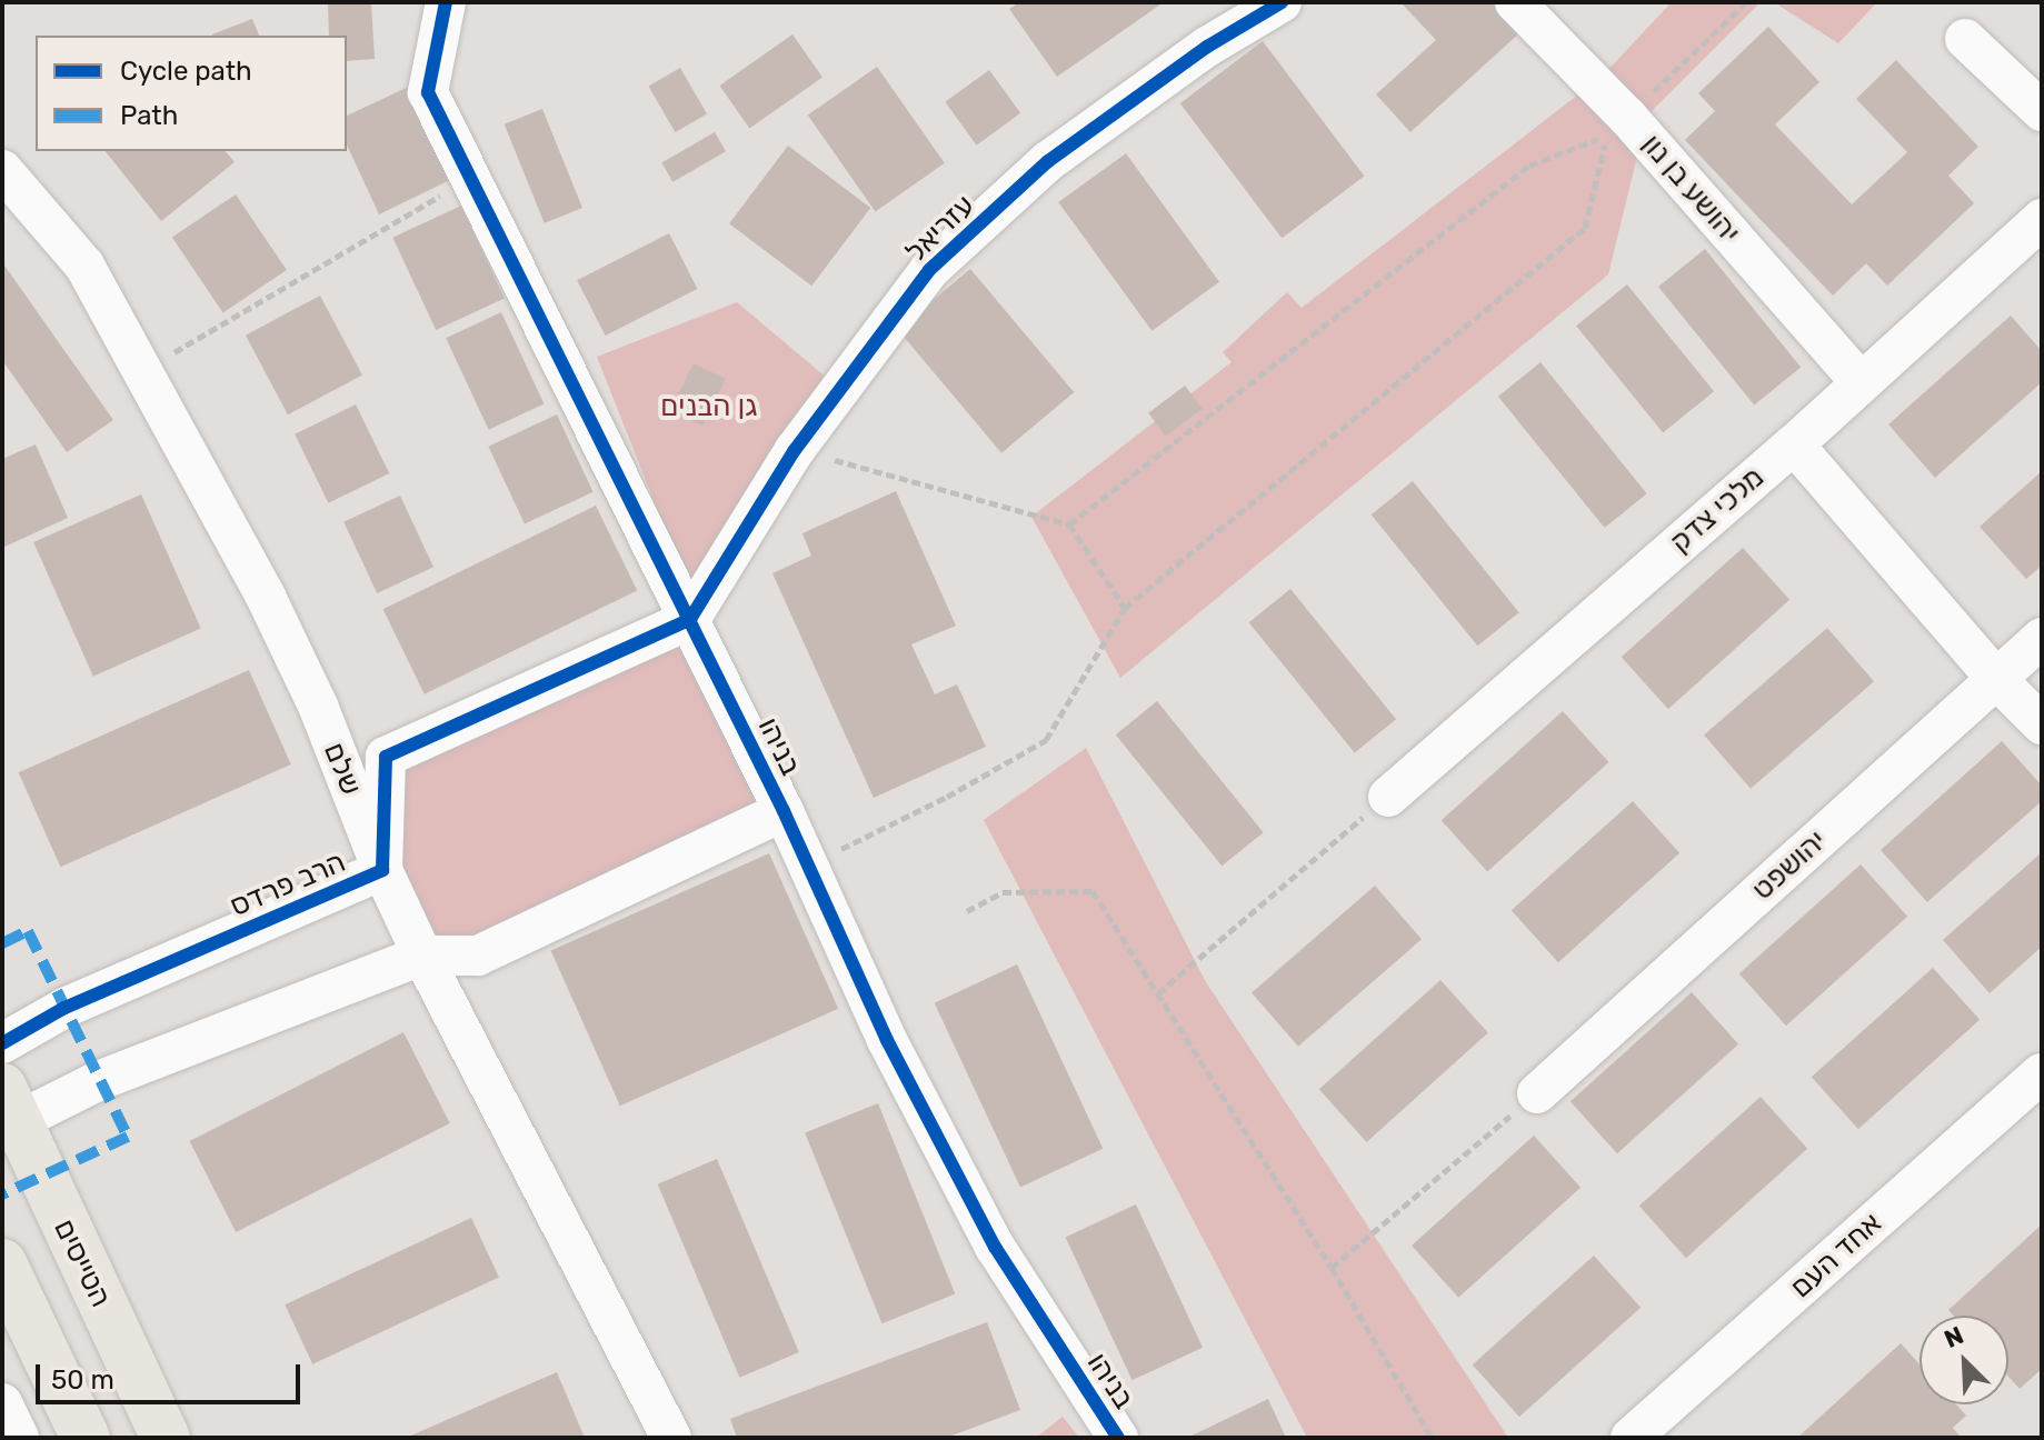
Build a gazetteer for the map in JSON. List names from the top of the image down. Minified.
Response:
{"streets":{"main road":["הטייסים"],"street":["יהושע בן נון","עזריאל","מלכי צדק","בניהו","שלם","יהושפט","הרב פרדס","אחד העם"]},"crossings":[["יהושע בן נון","מלכי צדק"],["עזריאל","בניהו"],["שלם","הרב פרדס"]],"parks":["גן הבנים"],"legend":["Cycle path","Path"],"scale_bar":"50 m","north":"top left"}
